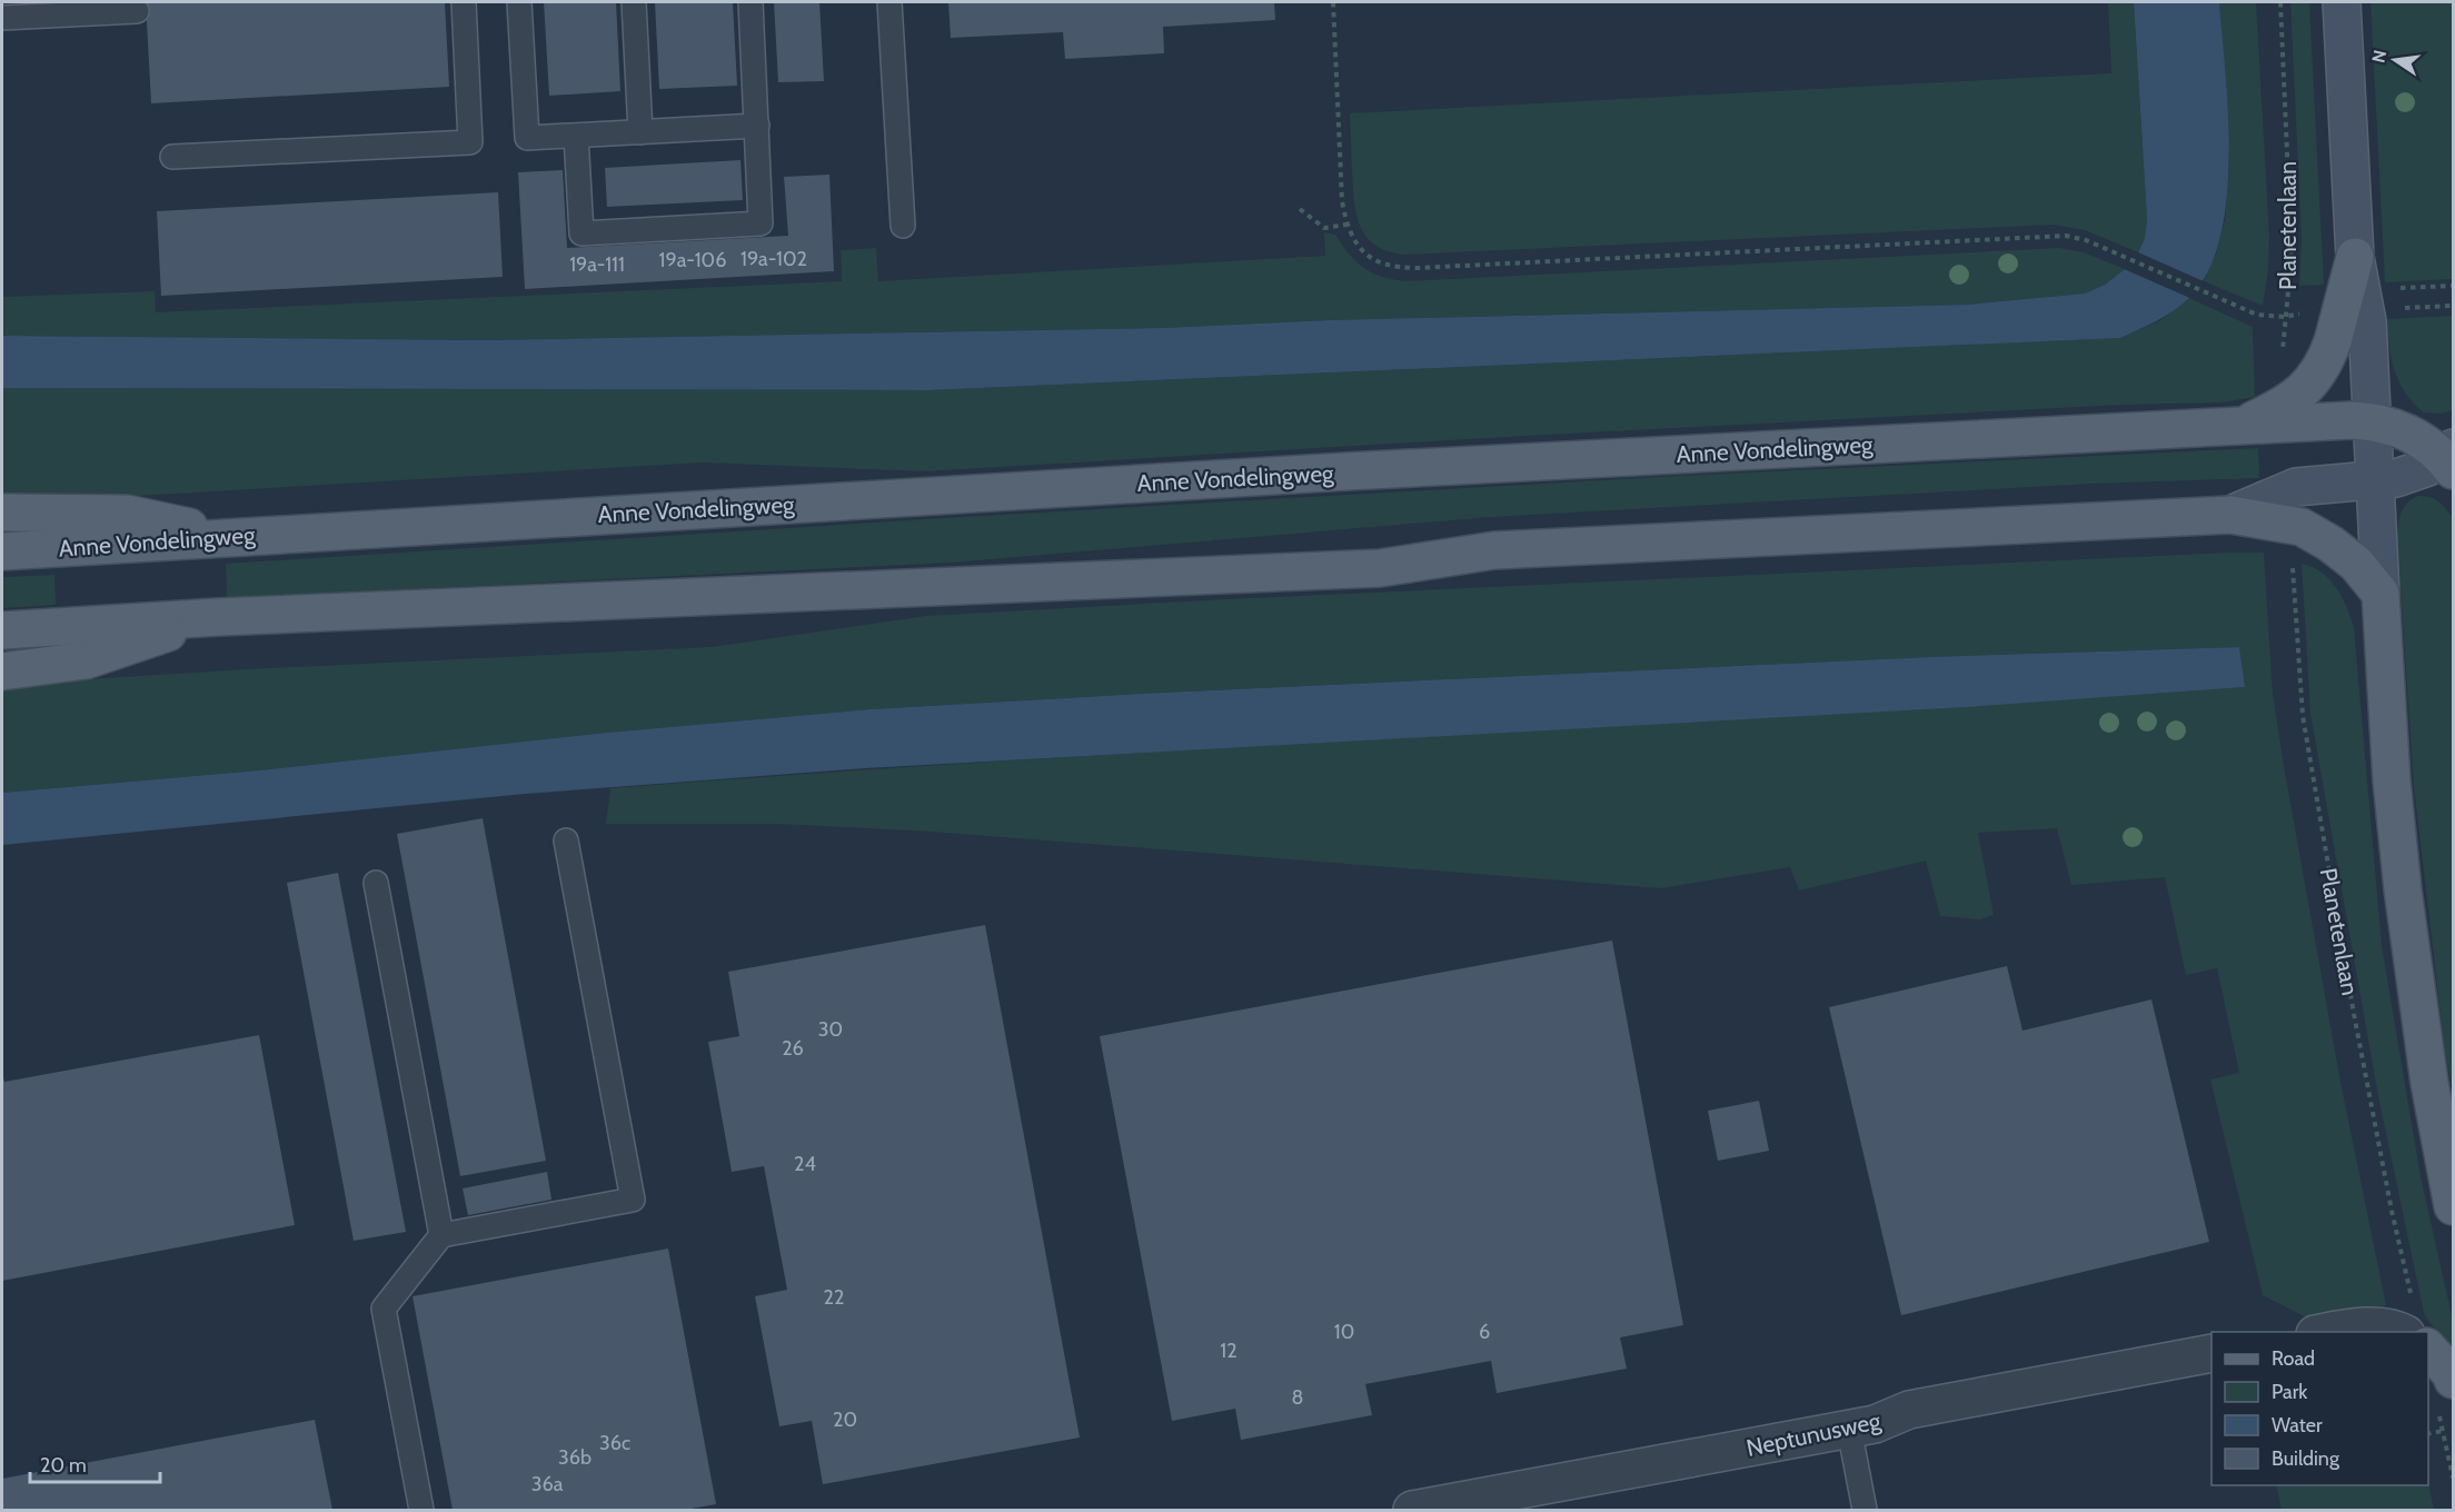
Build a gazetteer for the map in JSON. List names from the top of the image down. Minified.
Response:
{"streets":{"main road":["Anne Vondelingweg"],"street":["Neptunusweg"],"path":["Planetenlaan"]},"house_numbers":["19a-102","19a-106","19a-111","30","26","24","22","10","6","12","8","20","36c","36b","36a"],"legend":["Road","Park","Water","Building"],"scale_bar":"20 m","north":"left"}
